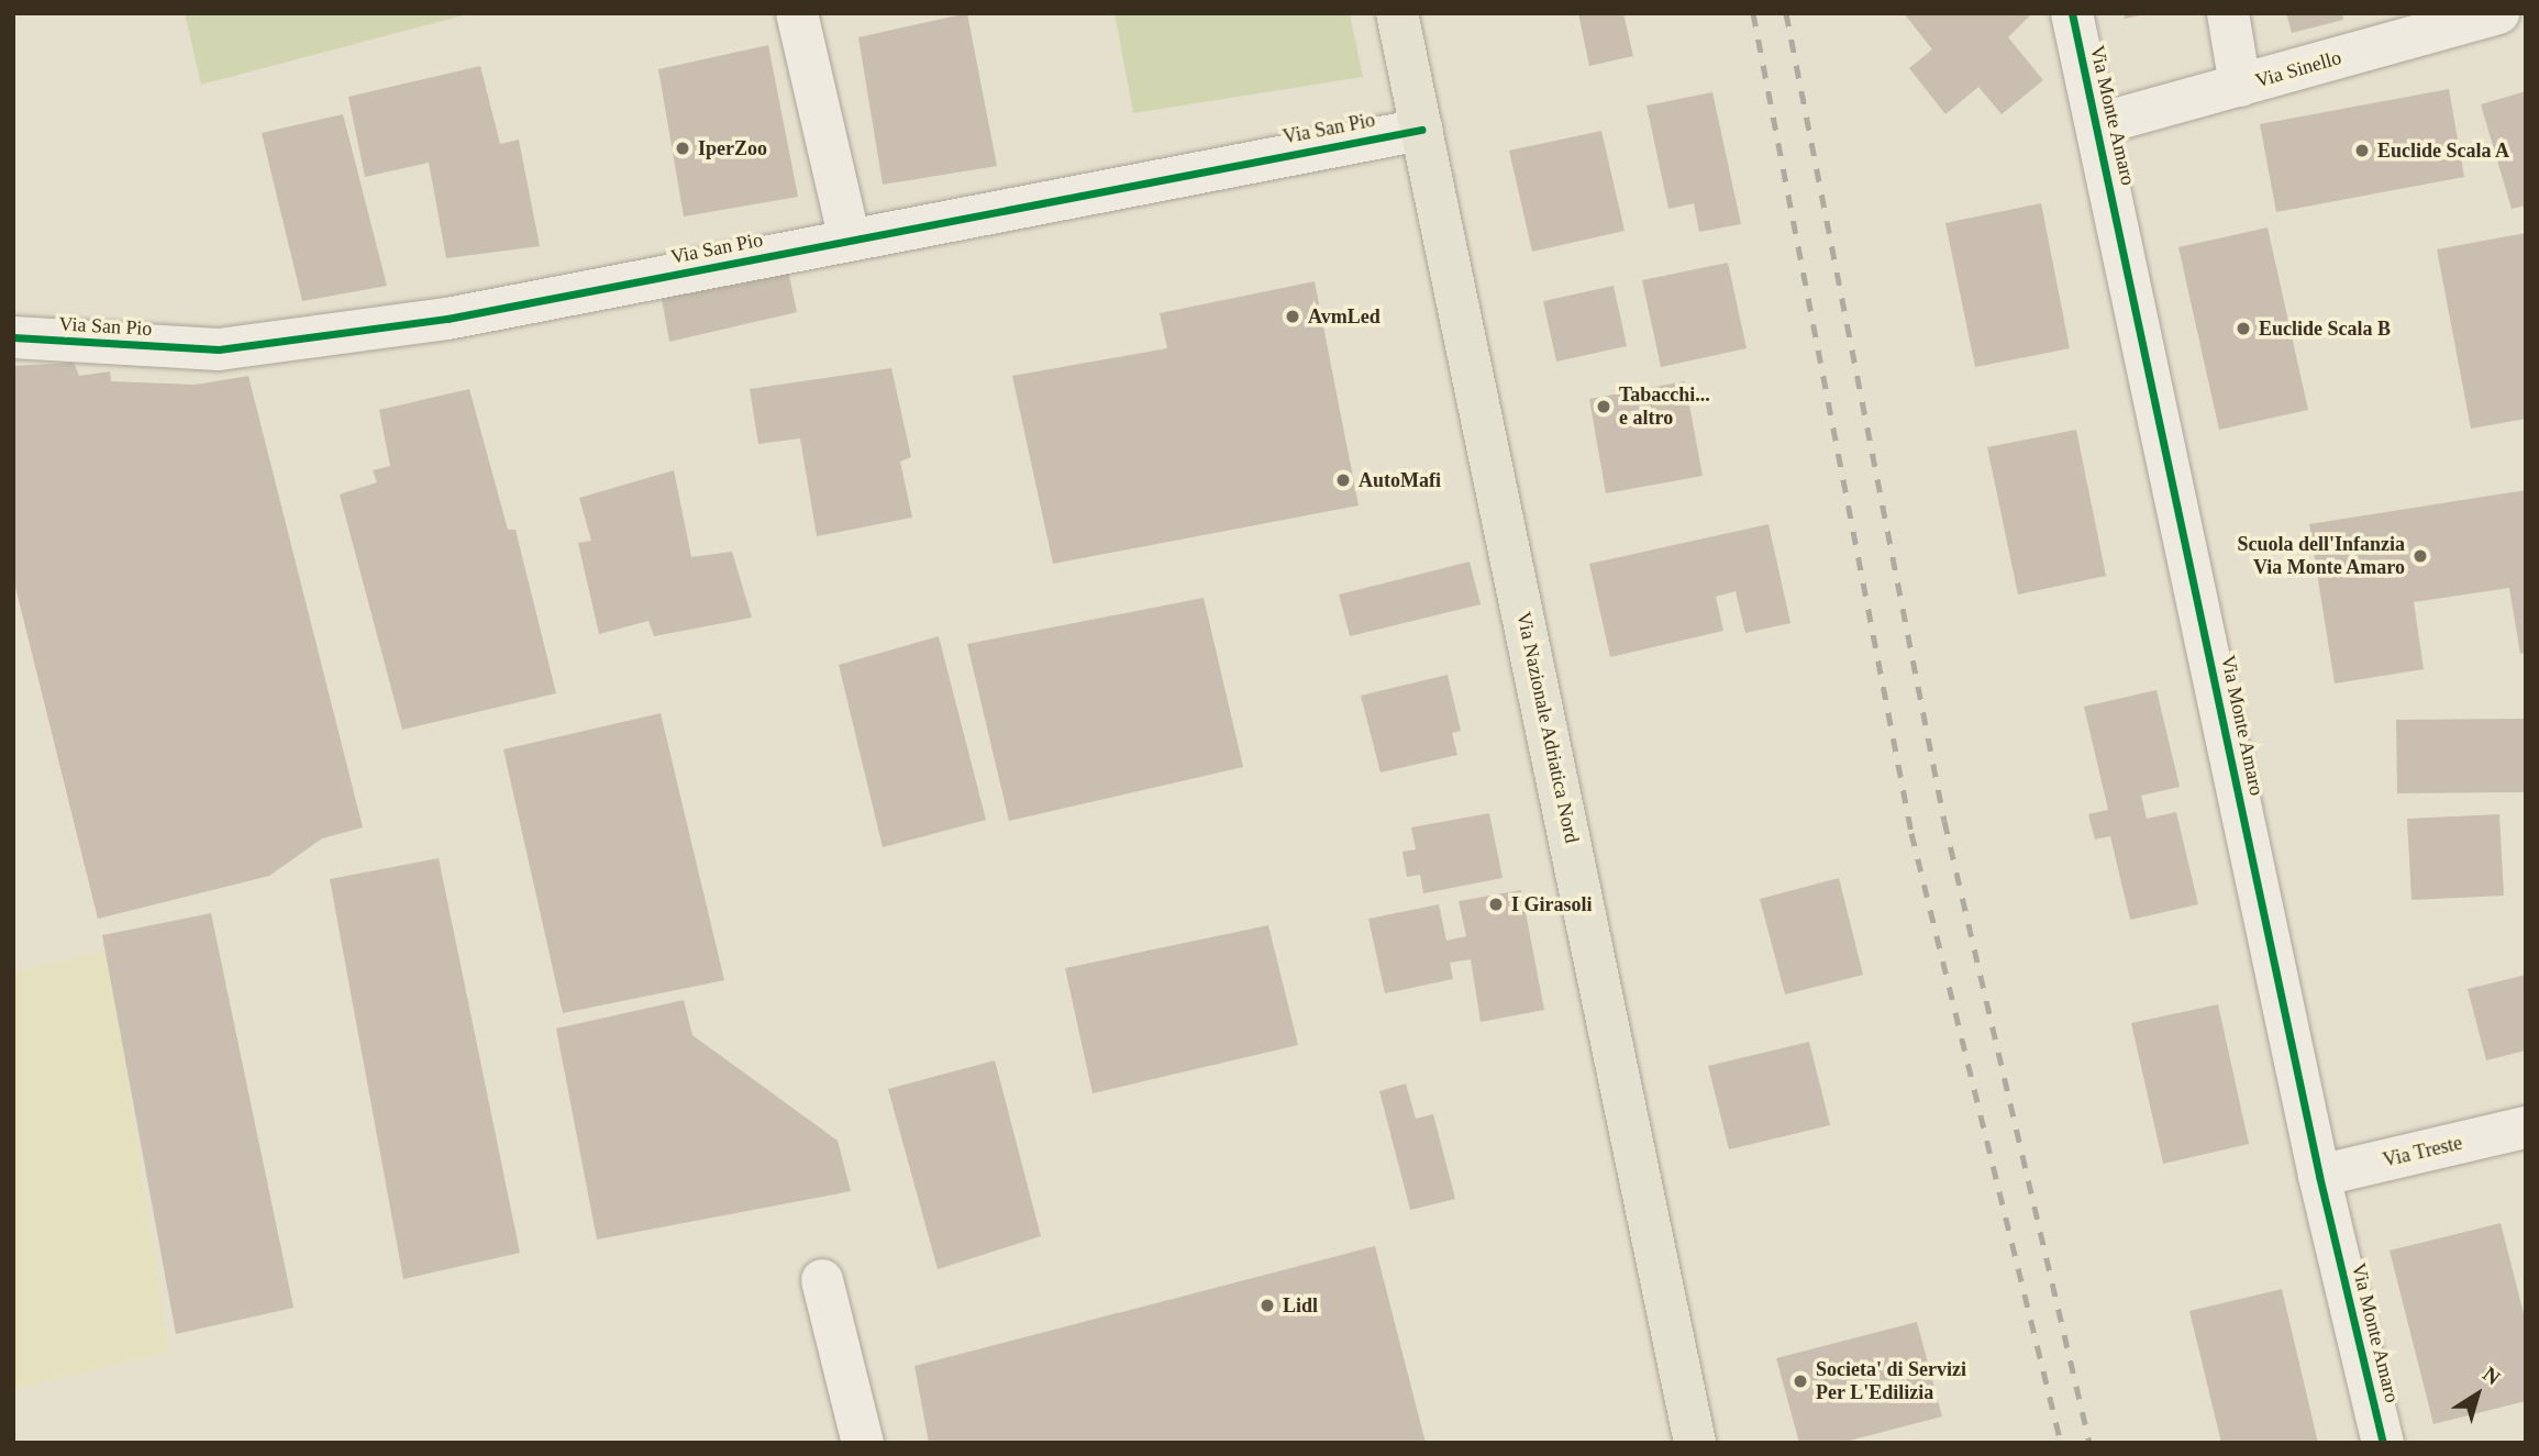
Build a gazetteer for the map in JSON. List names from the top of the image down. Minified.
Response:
{"streets":{"main road":["Via Nazionale Adriatica Nord"],"street":["Via Sinello","Via Monte Amaro","Via San Pio","Via Treste"]},"crossings":[["Via Sinello","Via Monte Amaro"],["Via Monte Amaro","Via Treste"],["Via San Pio","Via Nazionale Adriatica Nord"]],"places":["IperZoo","Euclide Scala A","AvmLed","Euclide Scala B","Tabacchi... e altro","AutoMafi","Scuola dell'Infanzia Via Monte Amaro","I Girasoli","Lidl","Societa' di Servizi Per L'Edilizia"],"north":"top right"}
